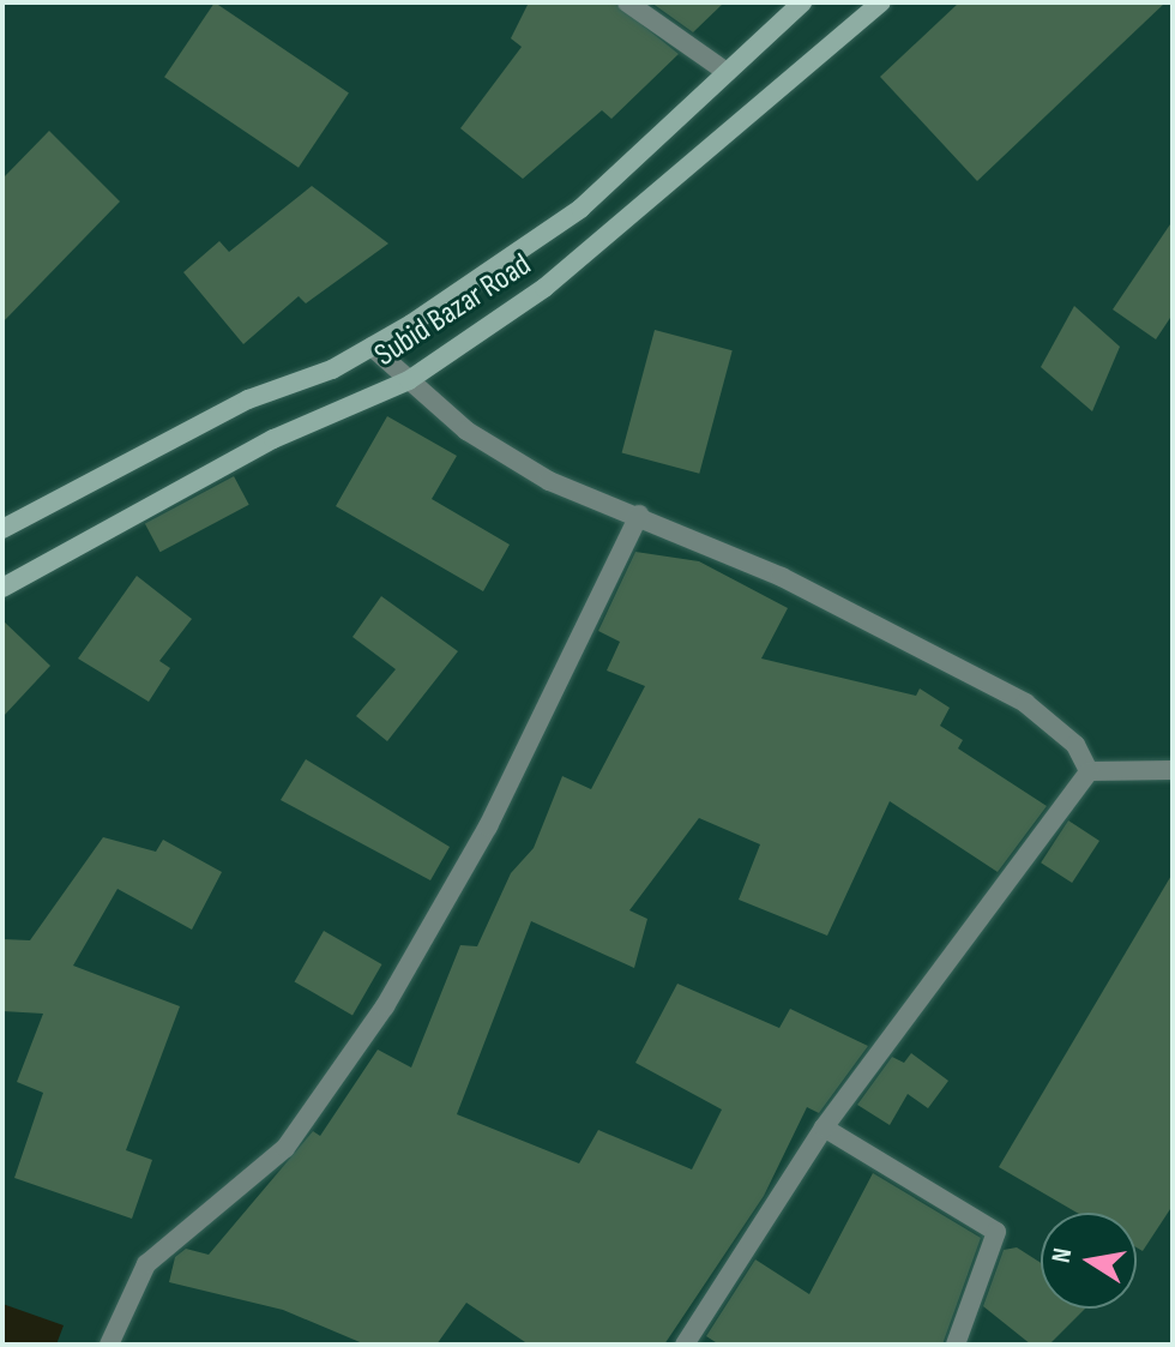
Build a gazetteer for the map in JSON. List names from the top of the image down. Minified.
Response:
{"streets":{"main road":["Subid Bazar Road"]},"north":"left"}
